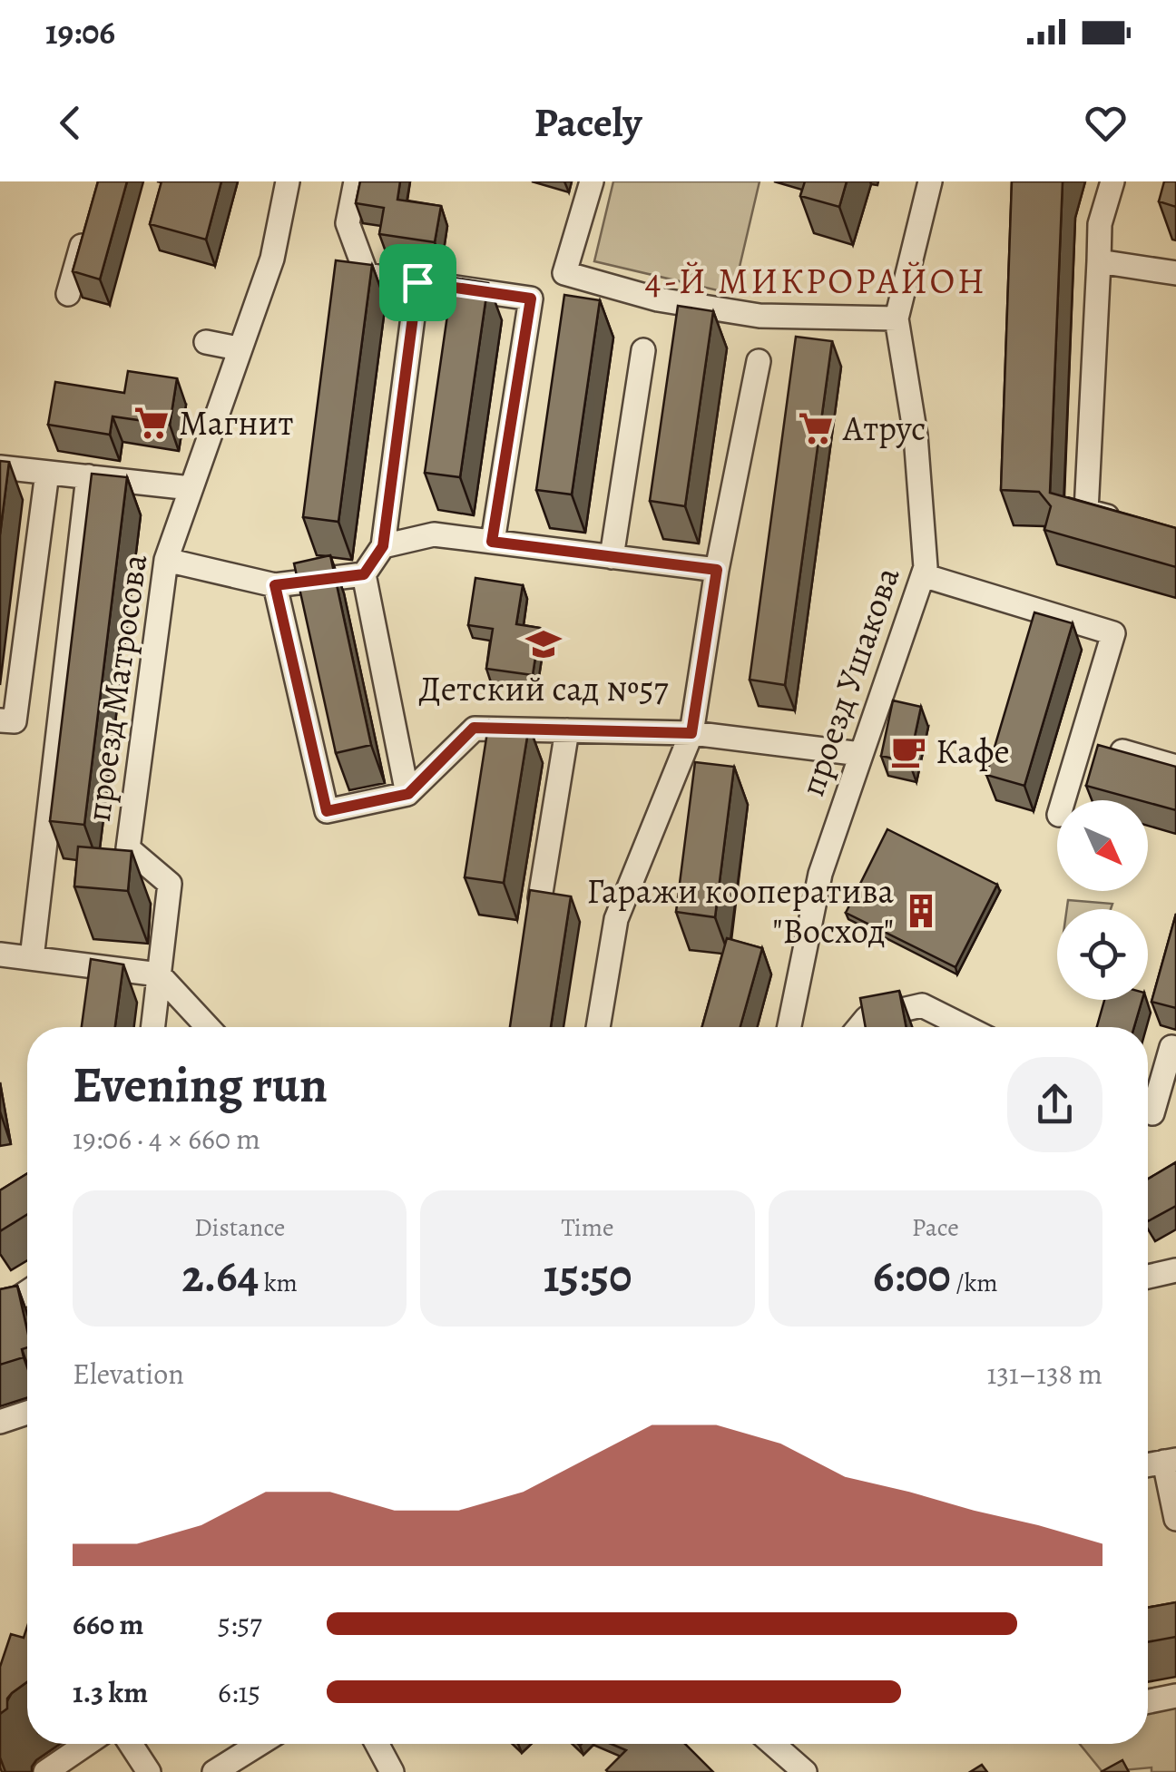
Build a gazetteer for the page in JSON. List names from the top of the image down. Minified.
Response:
{"streets":{"street":["проезд Ушакова","проезд Матросова"]},"districts":["4-Й МИКРОРАЙОН"],"places":{"supermarket":["Магнит","Атрус"],"school or university":["Детский сад №57"],"cafe":["Кафе"],"building":["Гаражи кооператива \"Восход\""]},"north":"bottom right","page":{"status":"19:06","header":"Pacely","heading":["Evening run","19:06 · 4 × 660 m"],"stats":[["Distance","2.64 km"],["Time","15:50"],["Pace","6:00 /km"]],"chart":["Elevation","131–138 m"],"list":[{"name":"660 m","note":"5:57"},{"name":"1.3 km","note":"6:15"}]}}
